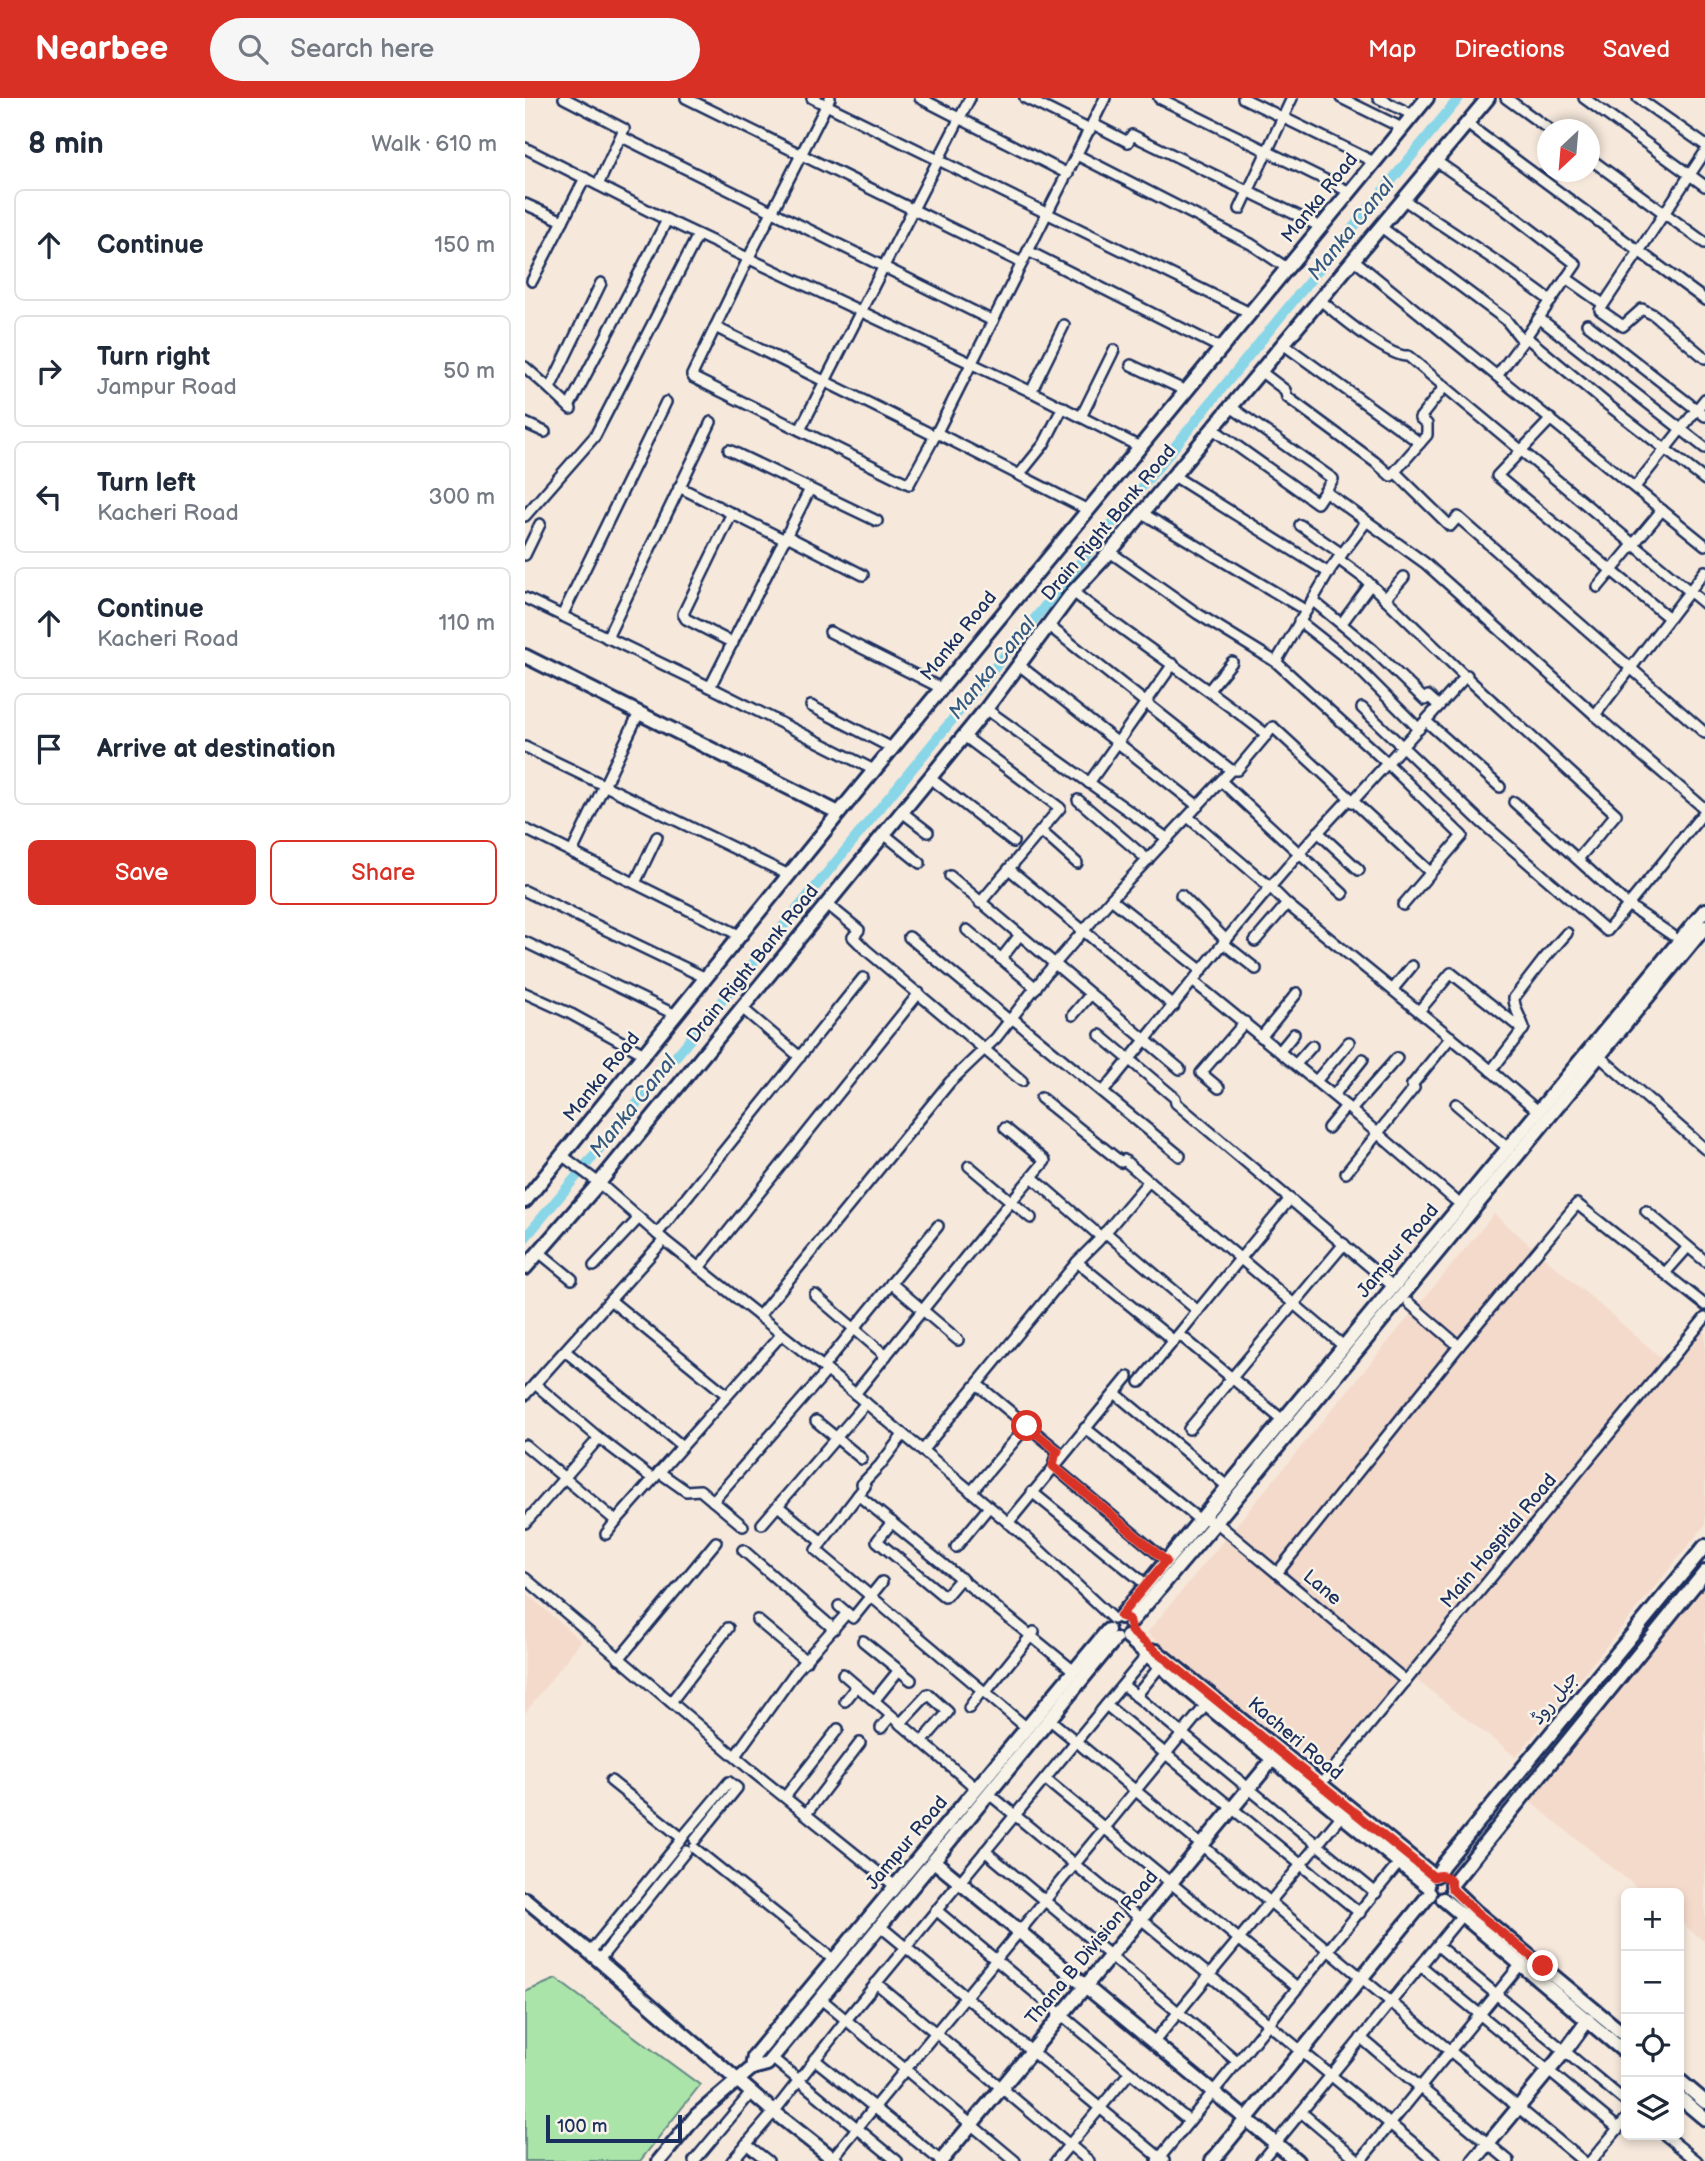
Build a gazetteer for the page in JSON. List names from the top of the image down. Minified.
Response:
{"streets":{"main road":["Manka Road","Drain Right Bank Road","Jampur Road","جیل روڈ","Kacheri Road","Thana B Division Road"],"street":["Main Hospital Road","Lane"]},"crossings":[["Jampur Road","Lane"],["Jampur Road","Kacheri Road"],["Main Hospital Road","Lane"],["Main Hospital Road","Kacheri Road"],["جیل روڈ","Kacheri Road"],["Kacheri Road","Thana B Division Road"]],"water":["Manka Canal"],"scale_bar":"100 m","north":"bottom left","page":{"header":"Nearbee","search":"Search here","nav":["Map","Directions","Saved"],"heading":["8 min","Walk · 610 m"],"list":[["Continue","150 m"],["Turn right","Jampur Road","50 m"],["Turn left","Kacheri Road","300 m"],["Continue","Kacheri Road","110 m"],"Arrive at destination"],"buttons":["Save","Share"],"map_buttons":["+","−"],"scale":"100 m"}}
